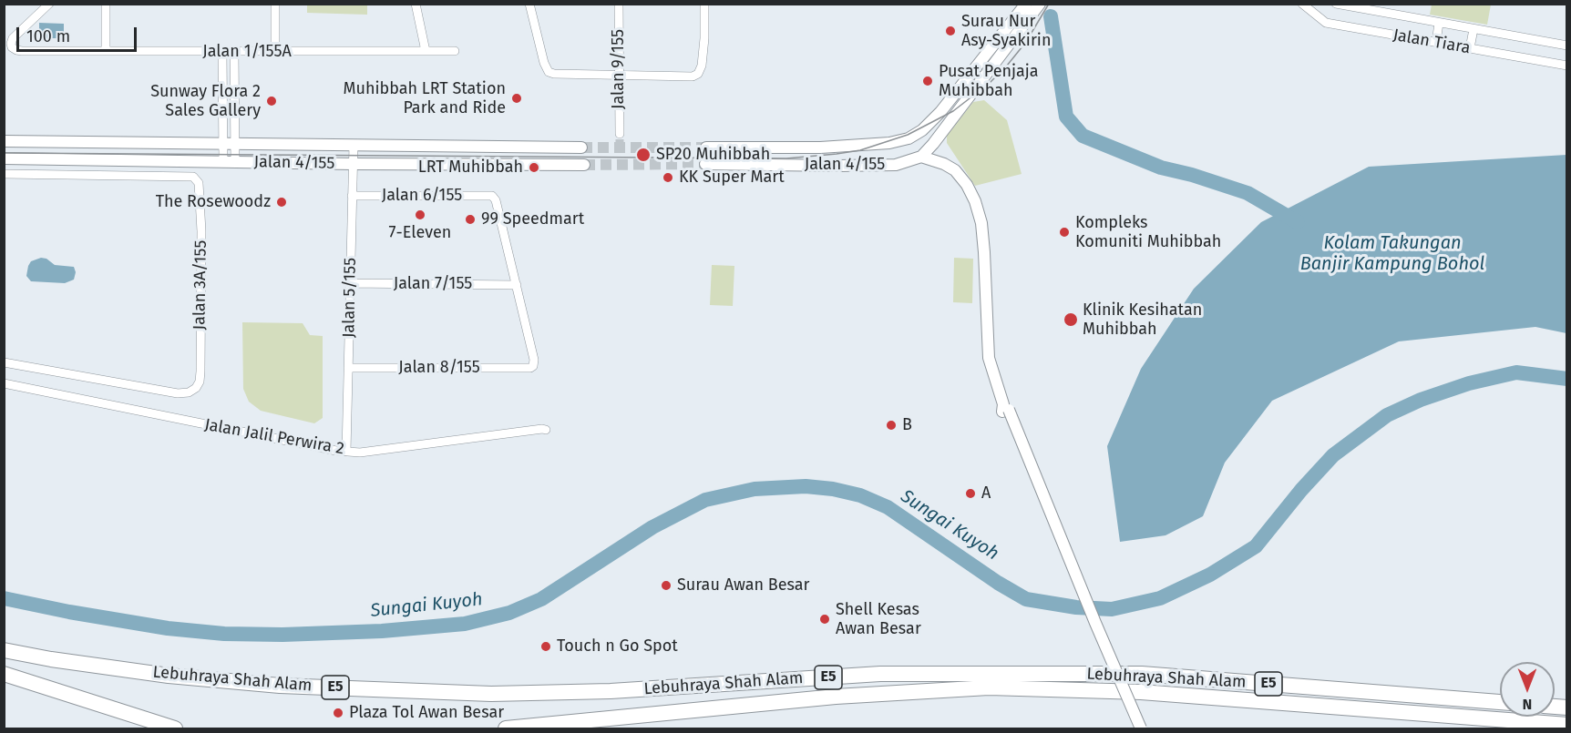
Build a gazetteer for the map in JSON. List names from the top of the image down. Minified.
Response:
{"streets":{"highway":["E5","Lebuhraya Shah Alam"],"street":["Jalan Tiara","Jalan 1/155A","Jalan 9/155","Jalan 4/155","Jalan 6/155","Jalan 7/155","Jalan 3A/155","Jalan 5/155","Jalan 8/155","Jalan Jalil Perwira 2"]},"crossings":[["Jalan 4/155","Jalan 5/155"],["Jalan 6/155","Jalan 7/155"],["Jalan 6/155","Jalan 5/155"],["Jalan 6/155","Jalan 8/155"],["Jalan 7/155","Jalan 5/155"],["Jalan 7/155","Jalan 8/155"],["Jalan 5/155","Jalan 8/155"],["Jalan 5/155","Jalan Jalil Perwira 2"]],"water":["Kolam Takungan Banjir Kampung Bohol","Sungai Kuyoh"],"places":["Surau Nur Asy-Syakirin","Pusat Penjaja Muhibbah","Muhibbah LRT Station Park and Ride","Sunway Flora 2 Sales Gallery","SP20 Muhibbah","LRT Muhibbah","KK Super Mart","The Rosewoodz","7-Eleven","99 Speedmart","Kompleks Komuniti Muhibbah","Klinik Kesihatan Muhibbah","B","A","Surau Awan Besar","Shell Kesas Awan Besar","Touch n Go Spot","Plaza Tol Awan Besar"],"scale_bar":"100 m","north":"bottom"}
